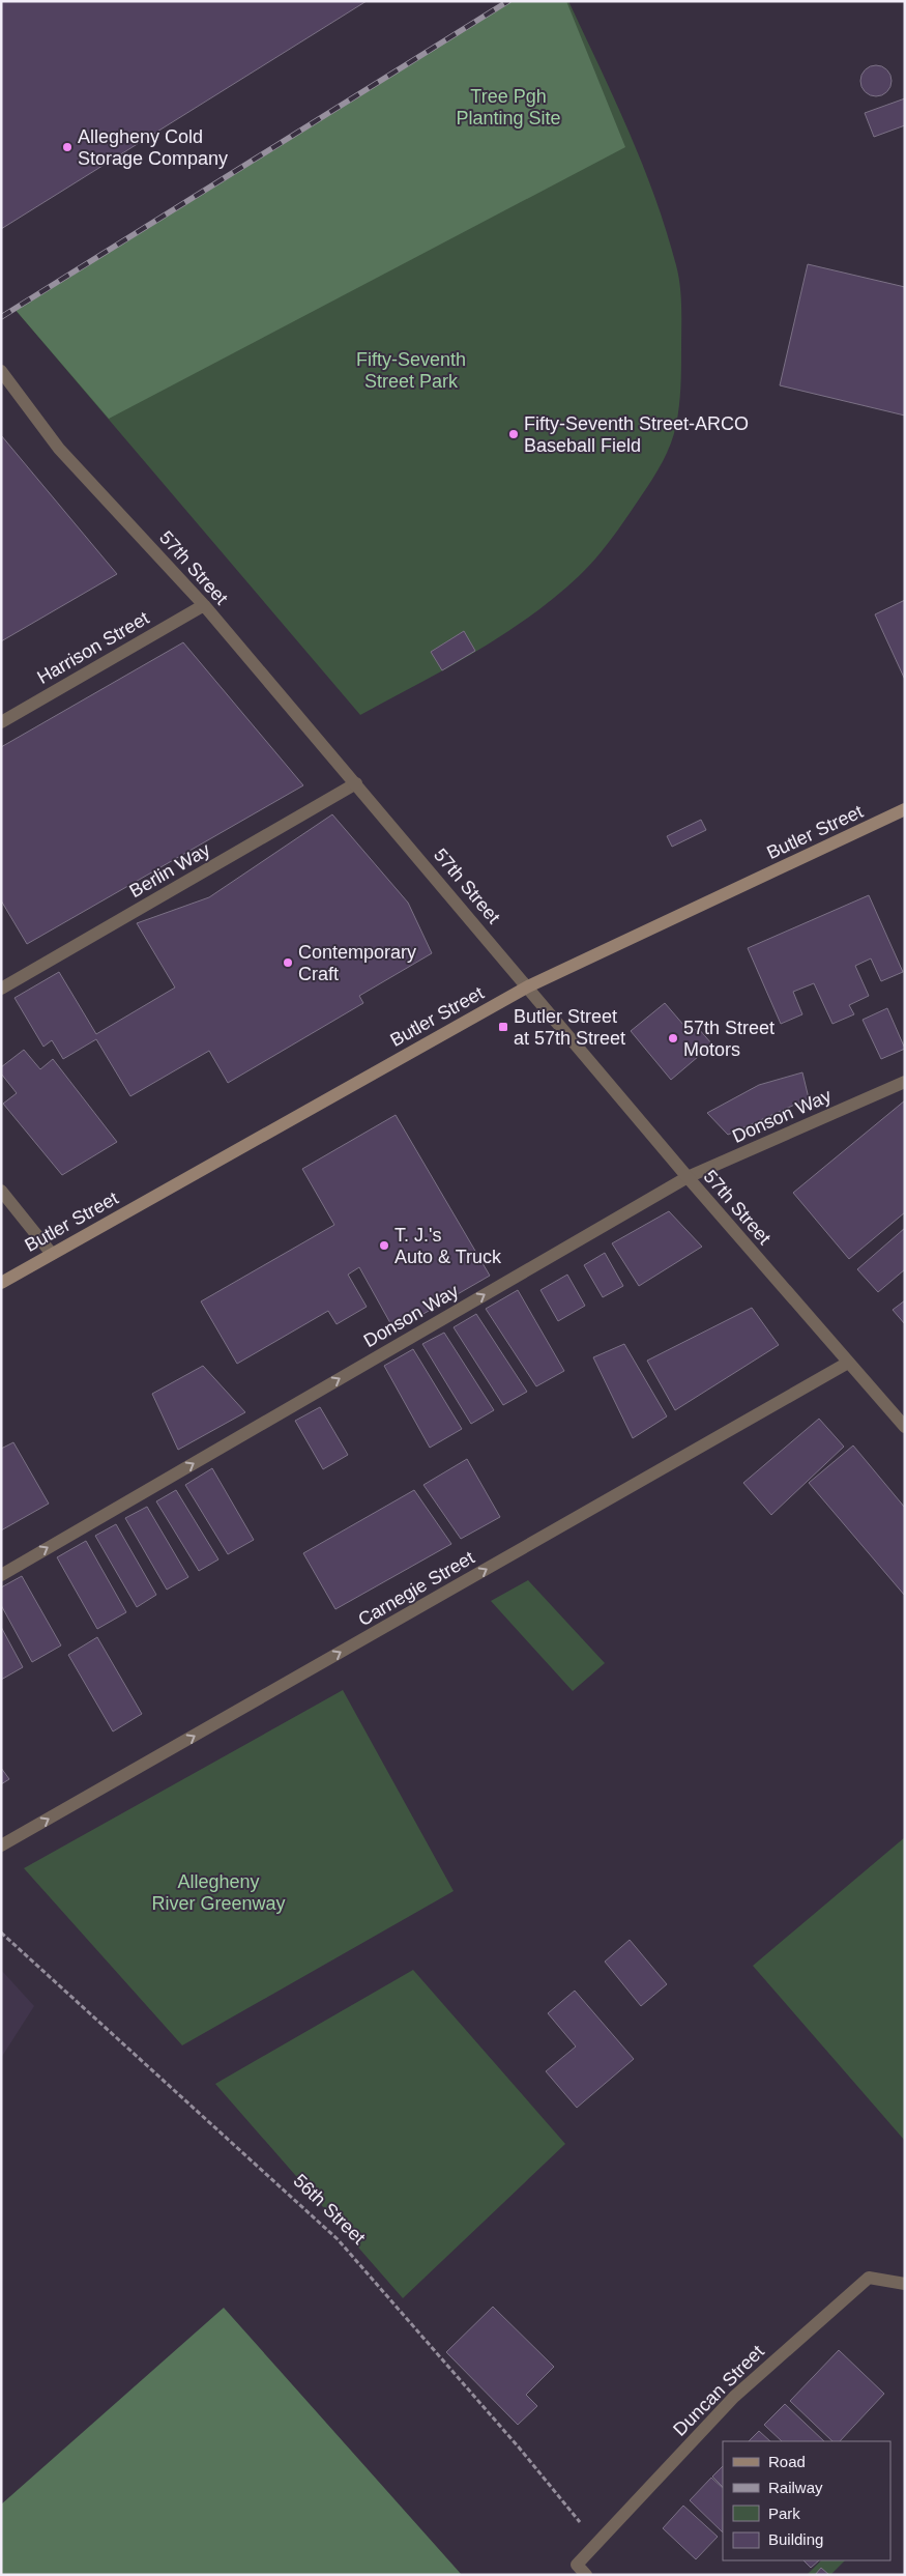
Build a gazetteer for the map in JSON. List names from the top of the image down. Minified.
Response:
{"streets":{"main road":["Butler Street"],"street":["57th Street","Harrison Street","Berlin Way","Donson Way","Carnegie Street","Duncan Street"],"path":["56th Street"]},"crossings":[["57th Street","Harrison Street"],["57th Street","Butler Street"],["57th Street","Berlin Way"],["57th Street","Donson Way"],["57th Street","Carnegie Street"],["56th Street","Duncan Street"]],"one_way":["Donson Way","Carnegie Street"],"parks":["Tree Pgh Planting Site","Fifty-Seventh Street Park","Allegheny River Greenway"],"places":{"other":["Allegheny Cold Storage Company","Fifty-Seventh Street-ARCO Baseball Field","Contemporary Craft","57th Street Motors","T. J.'s Auto & Truck"],"transit":["Butler Street at 57th Street"]},"legend":["Road","Railway","Park","Building"]}
